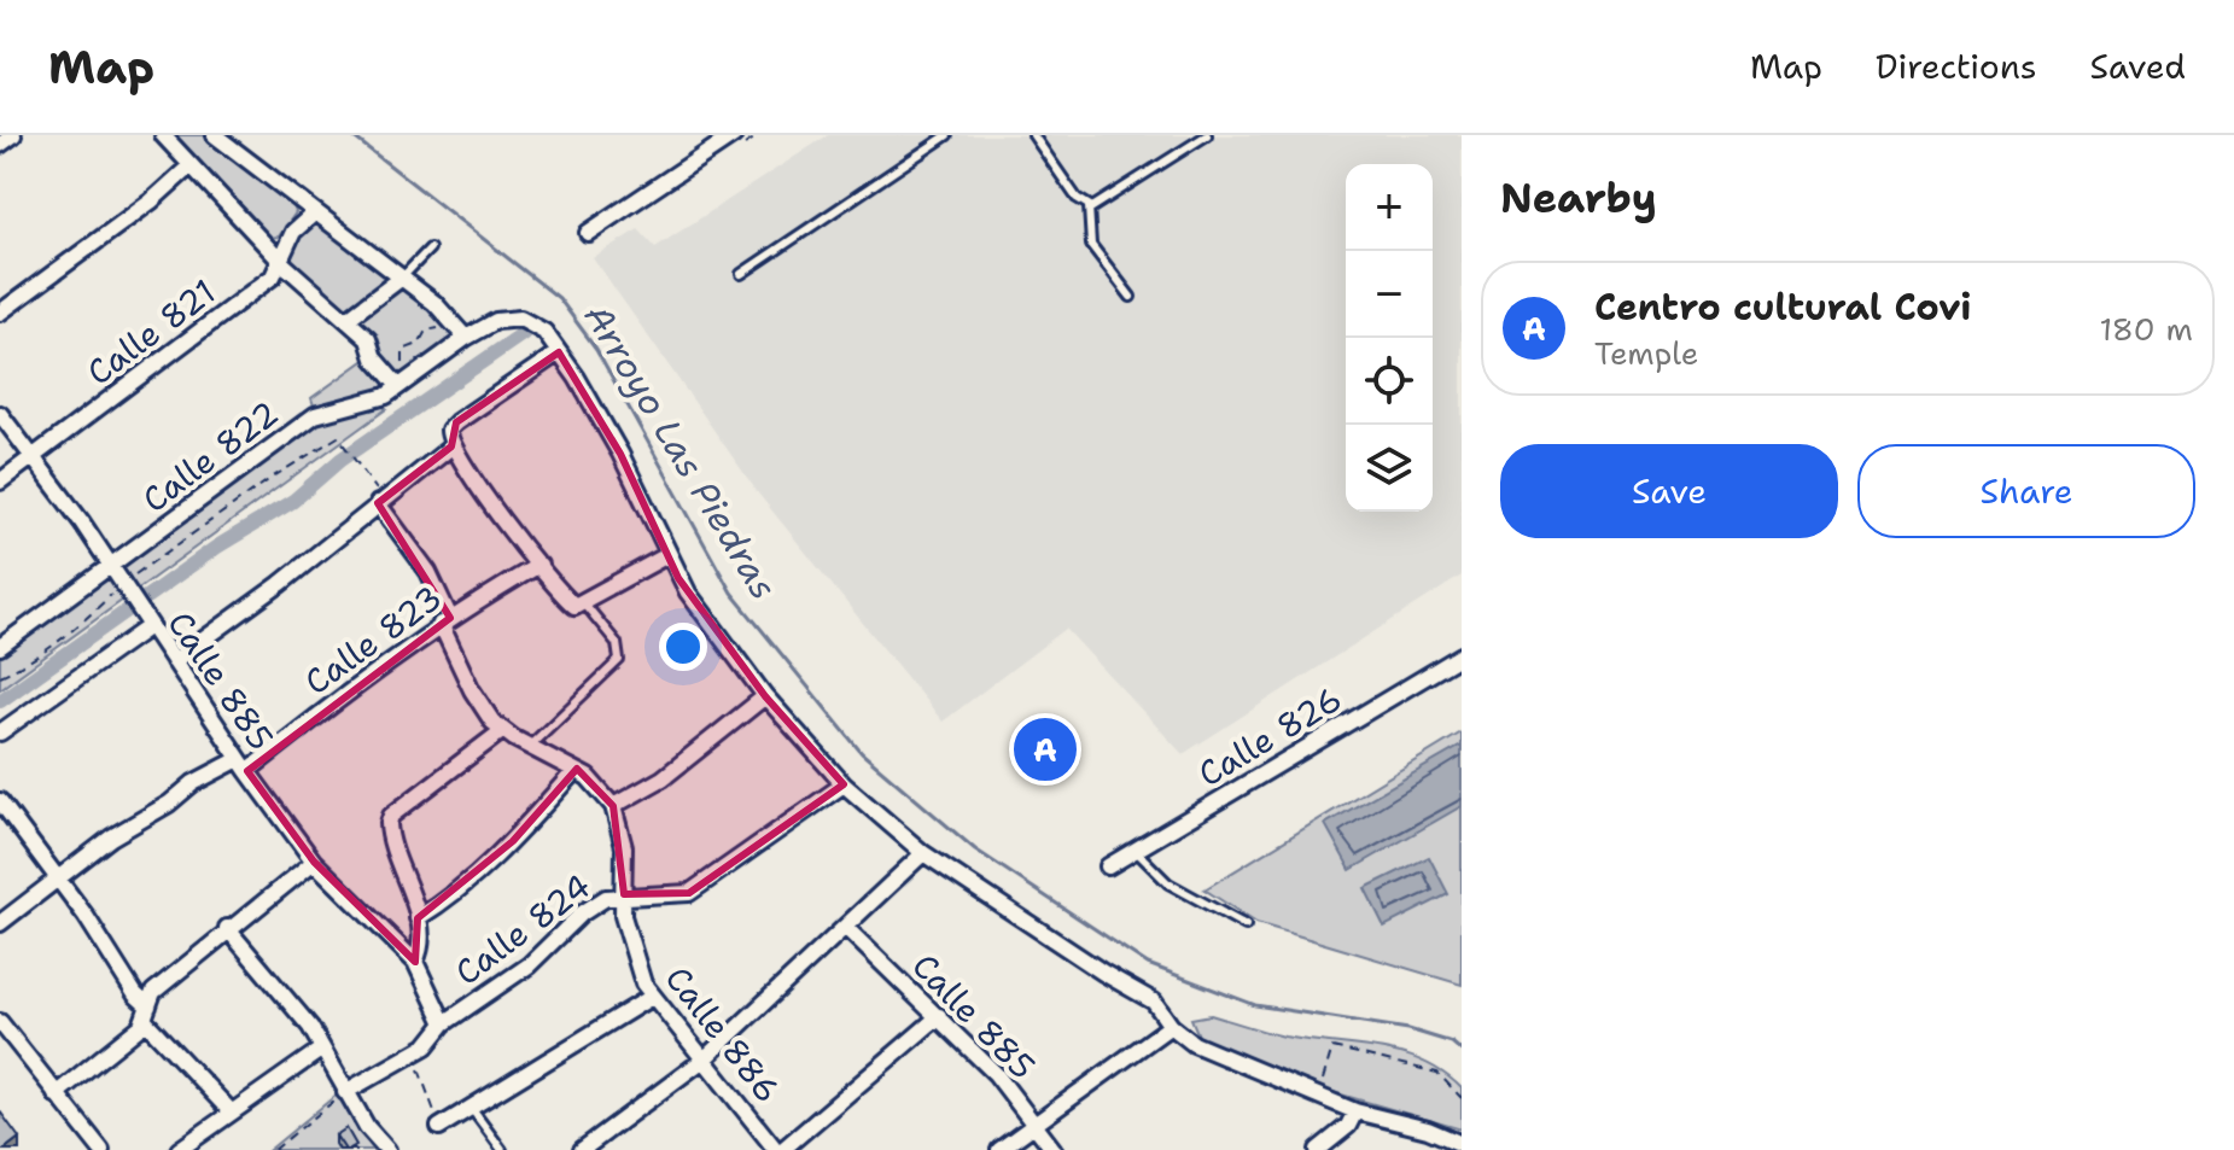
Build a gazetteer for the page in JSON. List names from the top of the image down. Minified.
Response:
{"streets":{"street":["Calle 821","Calle 822","Calle 823","Calle 885","Calle 826","Calle 824","Calle 886"]},"crossings":[["Calle 821","Calle 885"],["Calle 822","Calle 885"],["Calle 823","Calle 885"],["Calle 824","Calle 886"]],"water":["Arroyo Las Piedras"],"page":{"header":"Map","nav":["Map","Directions","Saved"],"heading":"Nearby","map_buttons":["+","−"],"list":[{"mark":"A","name":"Centro cultural Covi","note":"Temple","value":"180 m"}],"buttons":["Save","Share"],"pins":"A"}}
